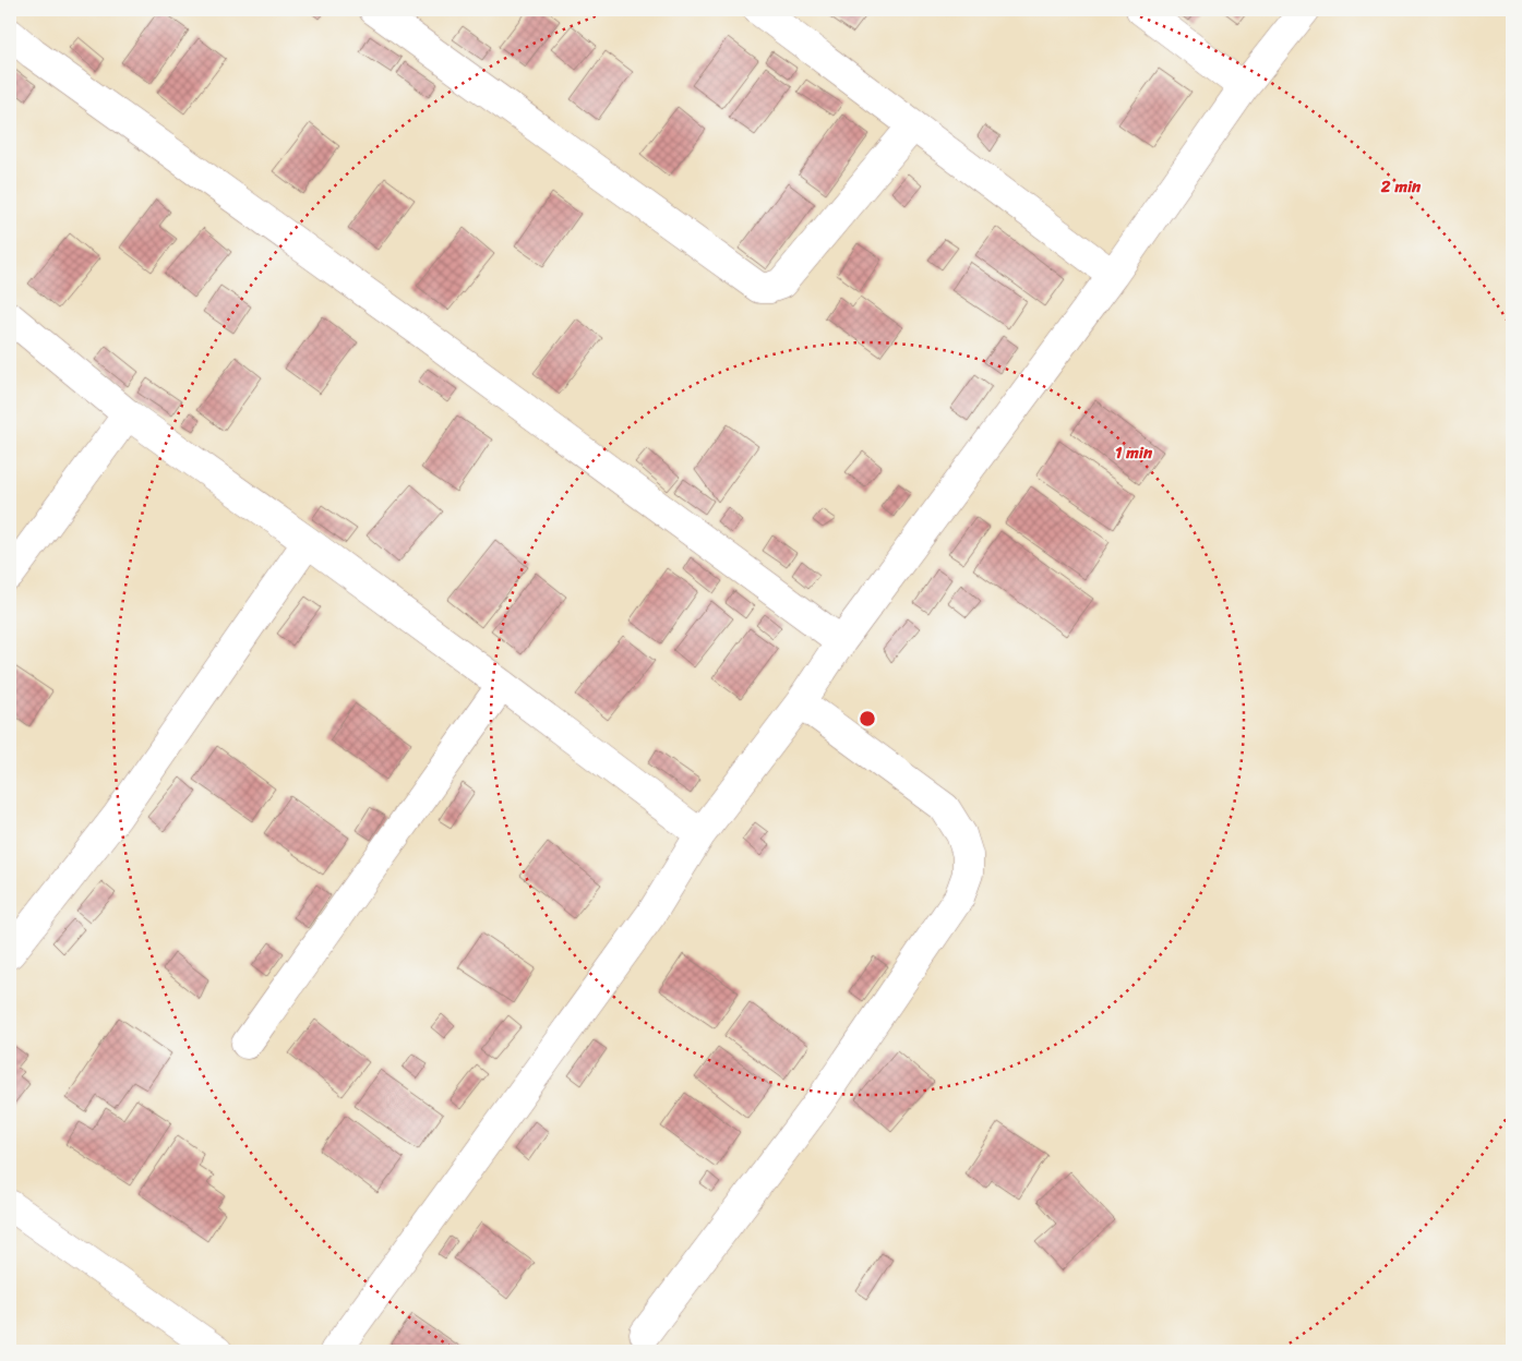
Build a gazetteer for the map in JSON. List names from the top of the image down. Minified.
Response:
{"rings":["2 min","1 min"]}
